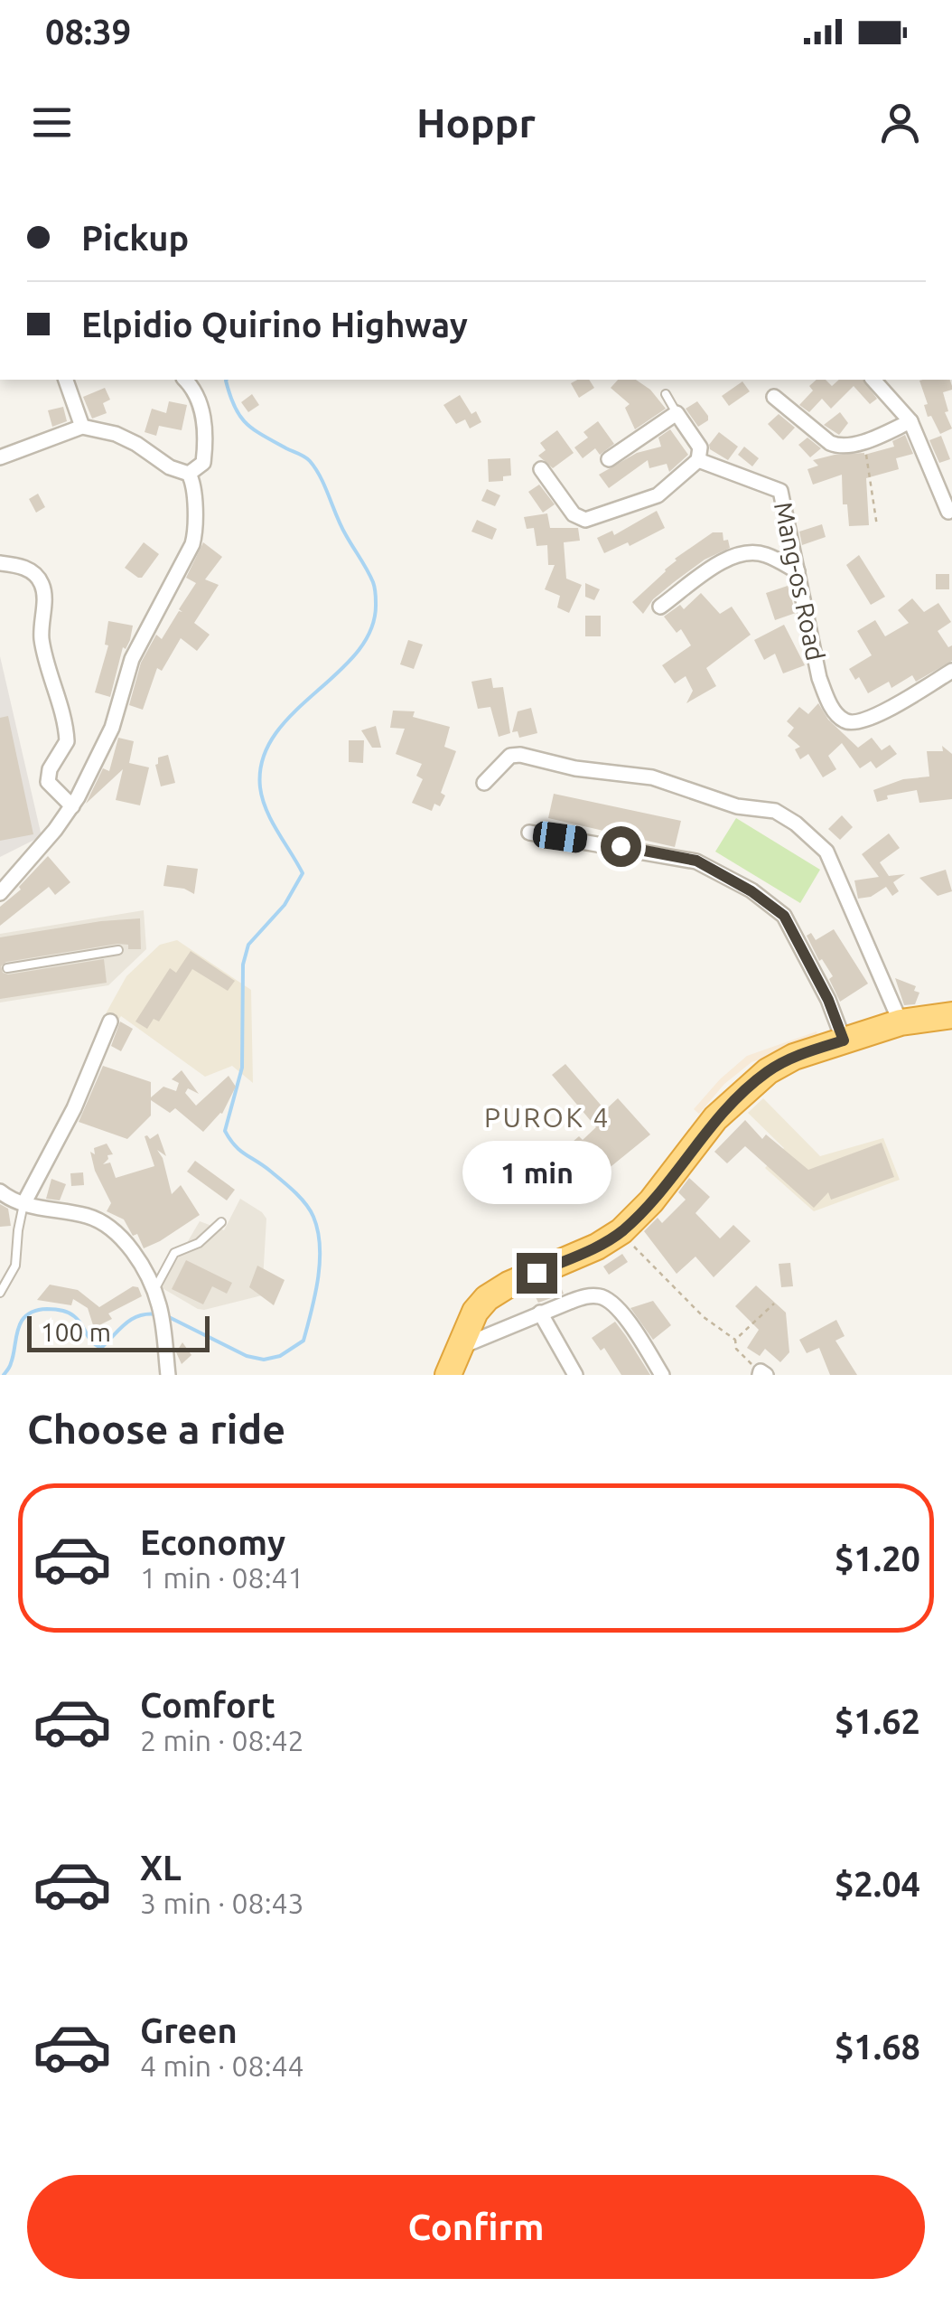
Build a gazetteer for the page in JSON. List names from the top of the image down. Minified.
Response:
{"streets":{"street":["Mang-os Road"]},"districts":["PUROK 4"],"scale_bar":"100 m","page":{"status":"08:39","header":"Hoppr","banner":["Pickup","Elpidio Quirino Highway"],"bubble":"1 min","scale":"100 m","heading":"Choose a ride","list":[{"name":"Economy","note":"1 min · 08:41","value":"$1.20"},{"name":"Comfort","note":"2 min · 08:42","value":"$1.62"},{"name":"XL","note":"3 min · 08:43","value":"$2.04"},{"name":"Green","note":"4 min · 08:44","value":"$1.68"}],"buttons":"Confirm"}}
